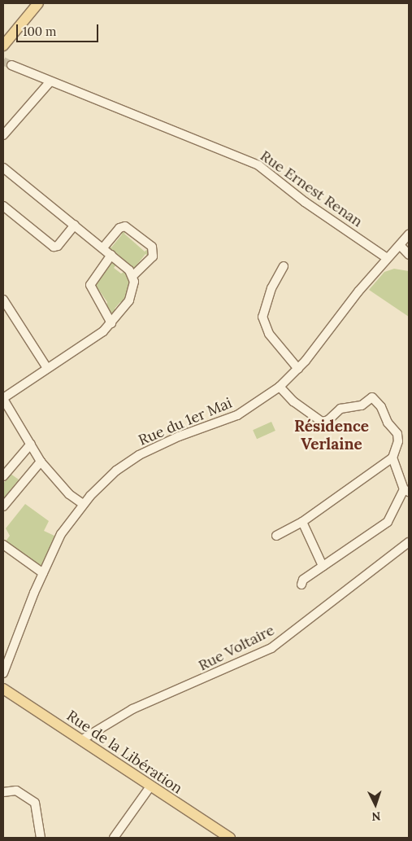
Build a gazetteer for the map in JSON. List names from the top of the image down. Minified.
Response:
{"streets":{"main road":["Rue de la Libération"],"street":["Rue Ernest Renan","Rue du 1er Mai","Rue Voltaire"]},"crossings":[["Rue Ernest Renan","Rue du 1er Mai"],["Rue Voltaire","Rue de la Libération"]],"districts":["Résidence Verlaine"],"scale_bar":"100 m","north":"bottom"}
